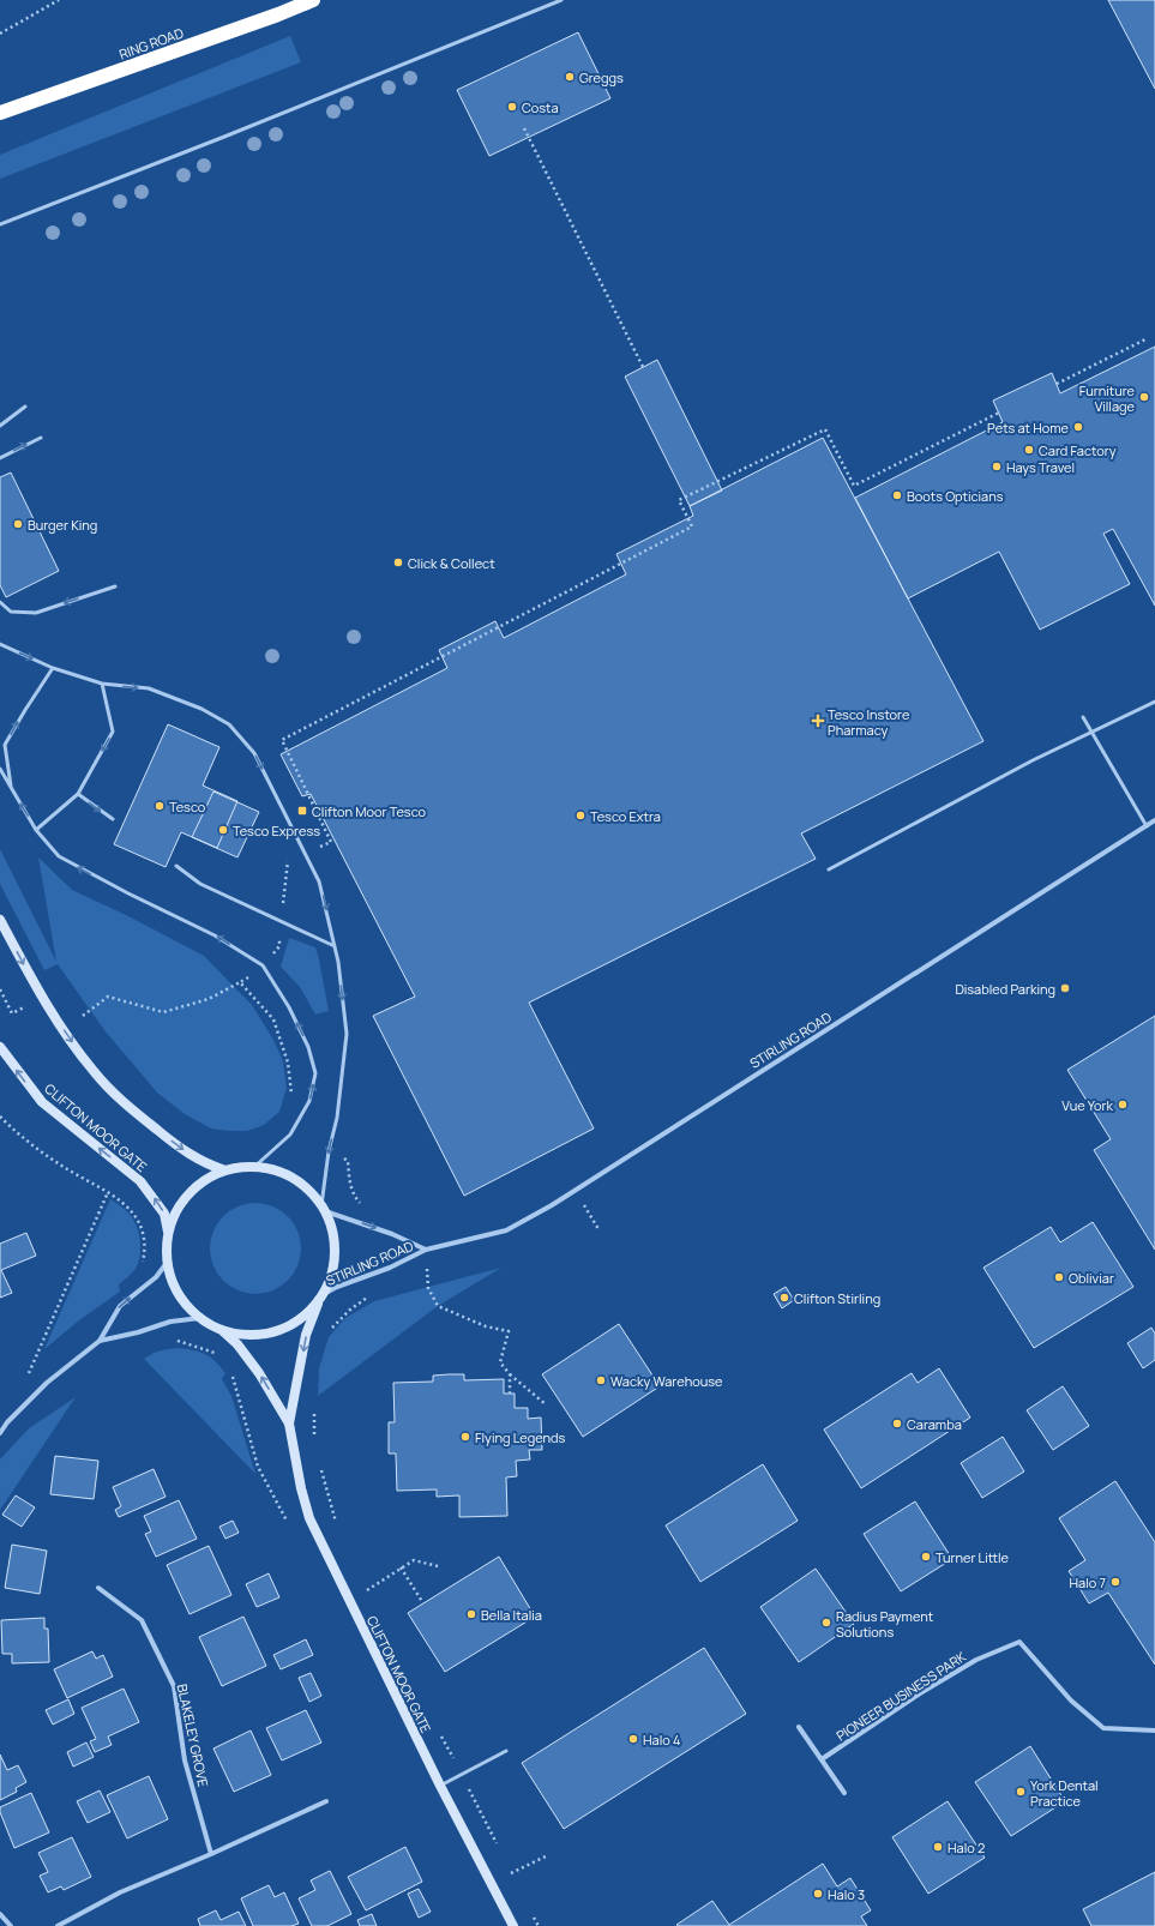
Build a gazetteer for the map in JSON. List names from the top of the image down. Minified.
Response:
{"streets":{"highway":["RING ROAD"],"street":["STIRLING ROAD","CLIFTON MOOR GATE","PIONEER BUSINESS PARK","BLAKELEY GROVE"]},"crossings":[["STIRLING ROAD","CLIFTON MOOR GATE"]],"places":{"other":["Greggs","Costa","Furniture Village","Pets at Home","Card Factory","Hays Travel","Boots Opticians","Burger King","Click & Collect","Tesco","Tesco Extra","Tesco Express","Disabled Parking","Vue York","Obliviar","Clifton Stirling","Wacky Warehouse","Caramba","Flying Legends","Turner Little","Halo 7","Bella Italia","Radius Payment Solutions","Halo 4","York Dental Practice","Halo 2","Halo 3"],"health":["Tesco Instore Pharmacy"],"transit":["Clifton Moor Tesco"]}}
